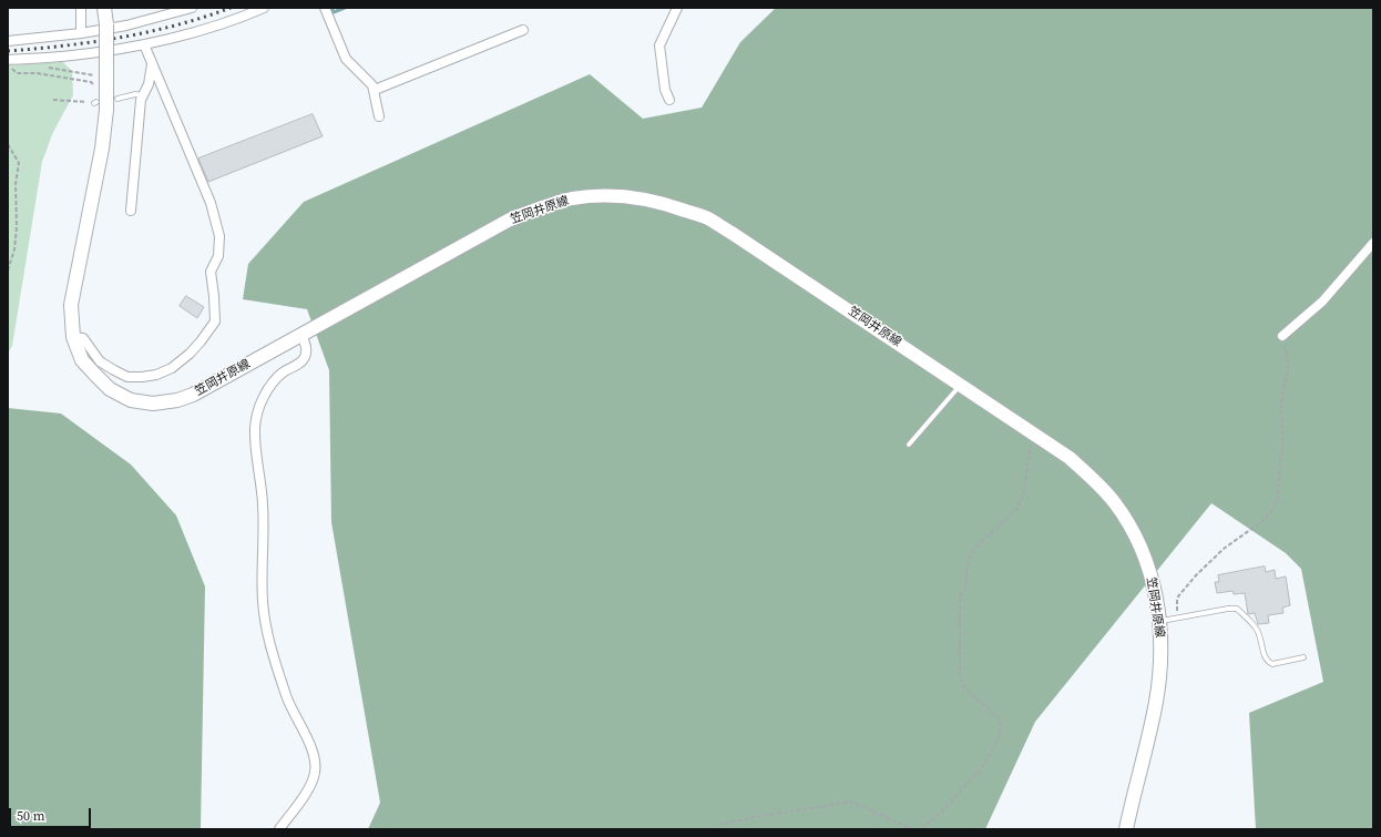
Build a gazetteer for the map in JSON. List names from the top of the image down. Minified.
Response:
{"streets":{"main road":["笠岡井原線"]},"scale_bar":"50 m"}
